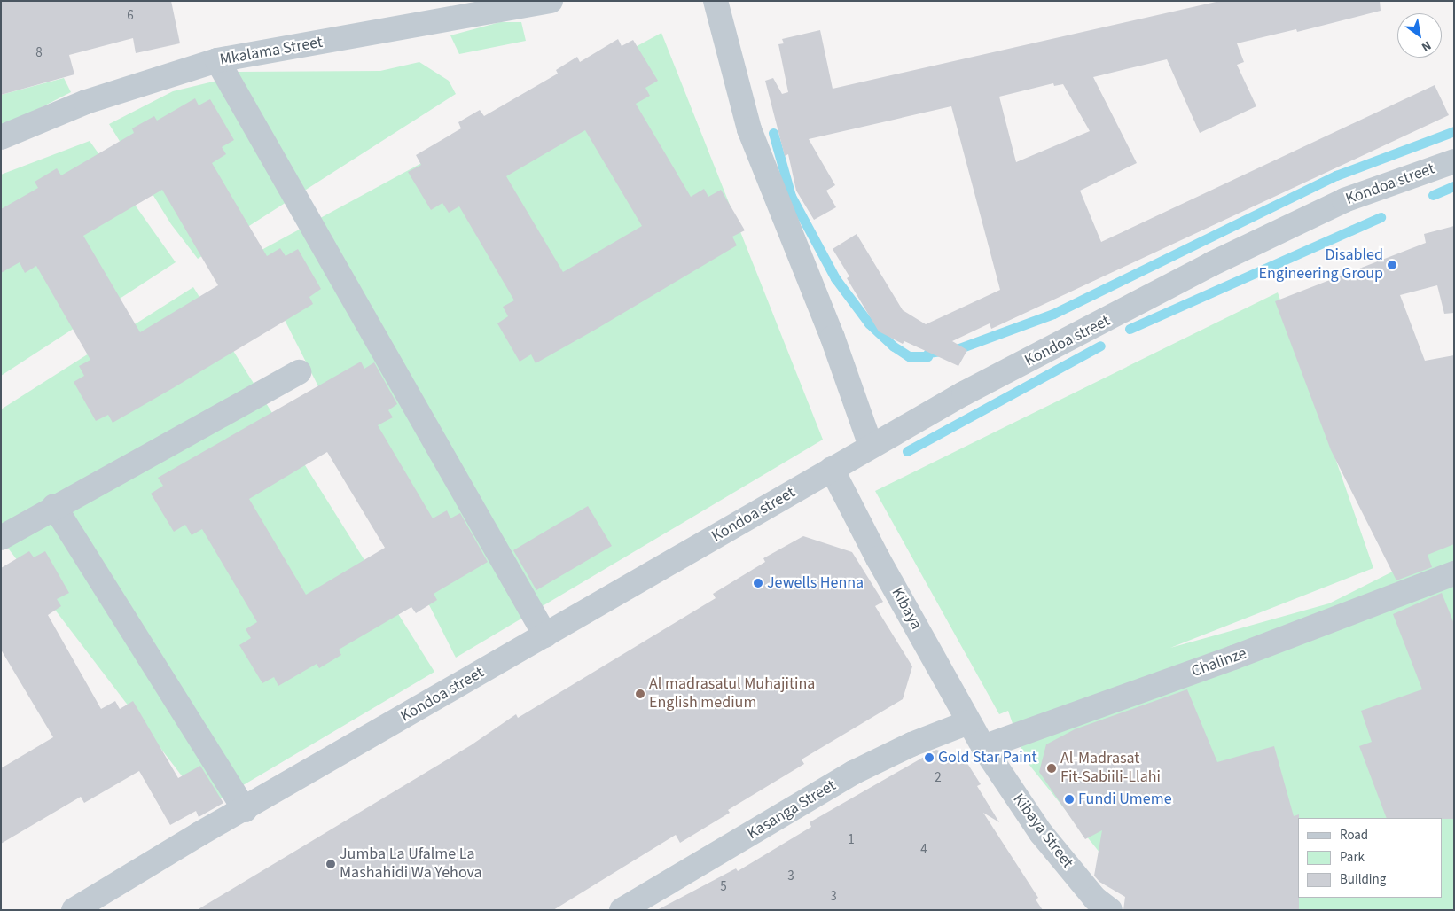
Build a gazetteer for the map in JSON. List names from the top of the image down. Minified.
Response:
{"streets":{"street":["Mkalama Street","Kondoa street","Kibaya","Chalinze","Kasanga Street","Kibaya Street"]},"crossings":[["Kondoa street","Kibaya"],["Kibaya","Chalinze"],["Kibaya","Kasanga Street"],["Kibaya","Kibaya Street"],["Chalinze","Kibaya Street"]],"places":["Disabled Engineering Group","Jewells Henna","Al madrasatul Muhajitina English medium","Gold Star Paint","Al-Madrasat Fit-Sabiili-Llahi","Fundi Umeme","Jumba La Ufalme La Mashahidi Wa Yehova"],"house_numbers":["6","8","2","1","4","3","5","3"],"legend":["Road","Park","Building"],"north":"bottom right"}
